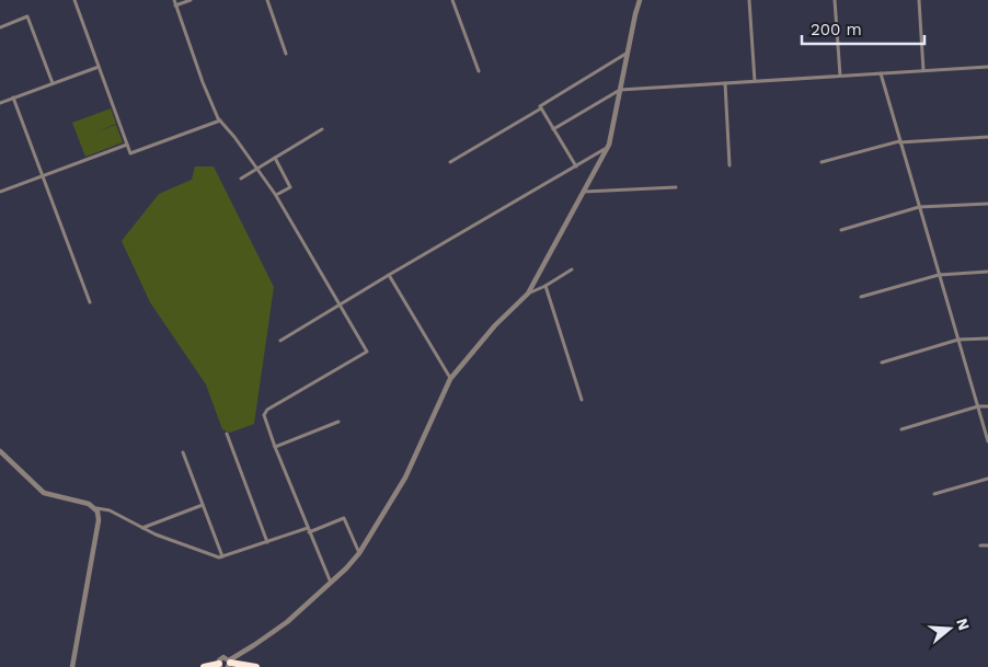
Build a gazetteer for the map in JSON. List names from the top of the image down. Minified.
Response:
{"scale_bar":"200 m","north":"right"}
